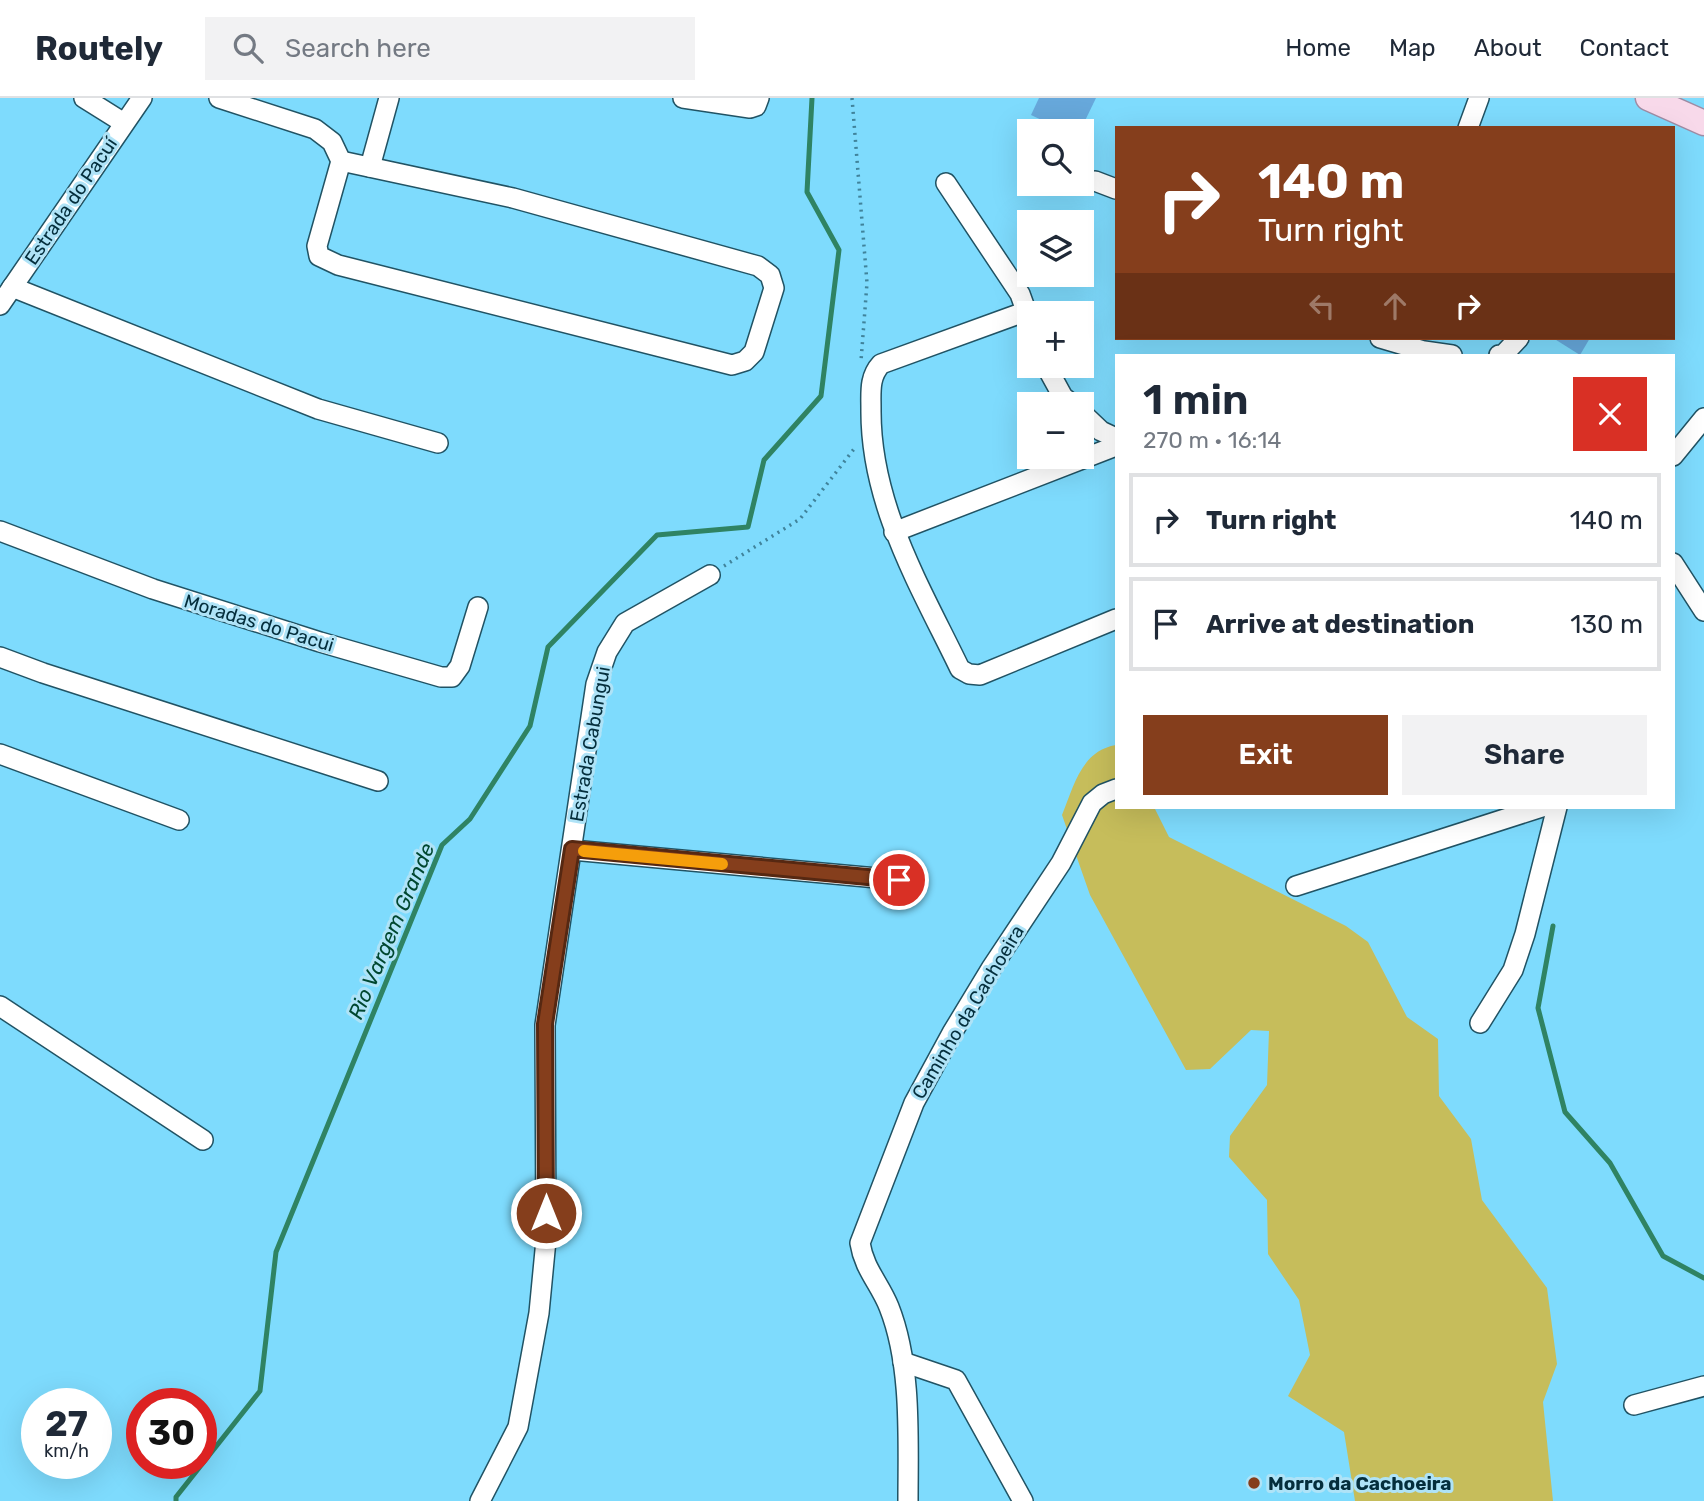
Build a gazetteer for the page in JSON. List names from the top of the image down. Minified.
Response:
{"streets":{"street":["Estrada do Pacuí","Moradas do Pacui","Estrada Cabungui","Caminho da Cachoeira"]},"water":["Rio Vargem Grande"],"places":["Morro da Cachoeira"],"page":{"header":"Routely","search":"Search here","nav":["Home","Map","About","Contact"],"map_buttons":["+","−"],"turn":["140 m","Turn right"],"heading":["1 min","270 m · 16:14"],"list":[{"name":"Turn right","value":"140 m"},{"name":"Arrive at destination","value":"130 m"}],"buttons":["Exit","Share"],"speed":"27 km/h","limit":"30"}}
